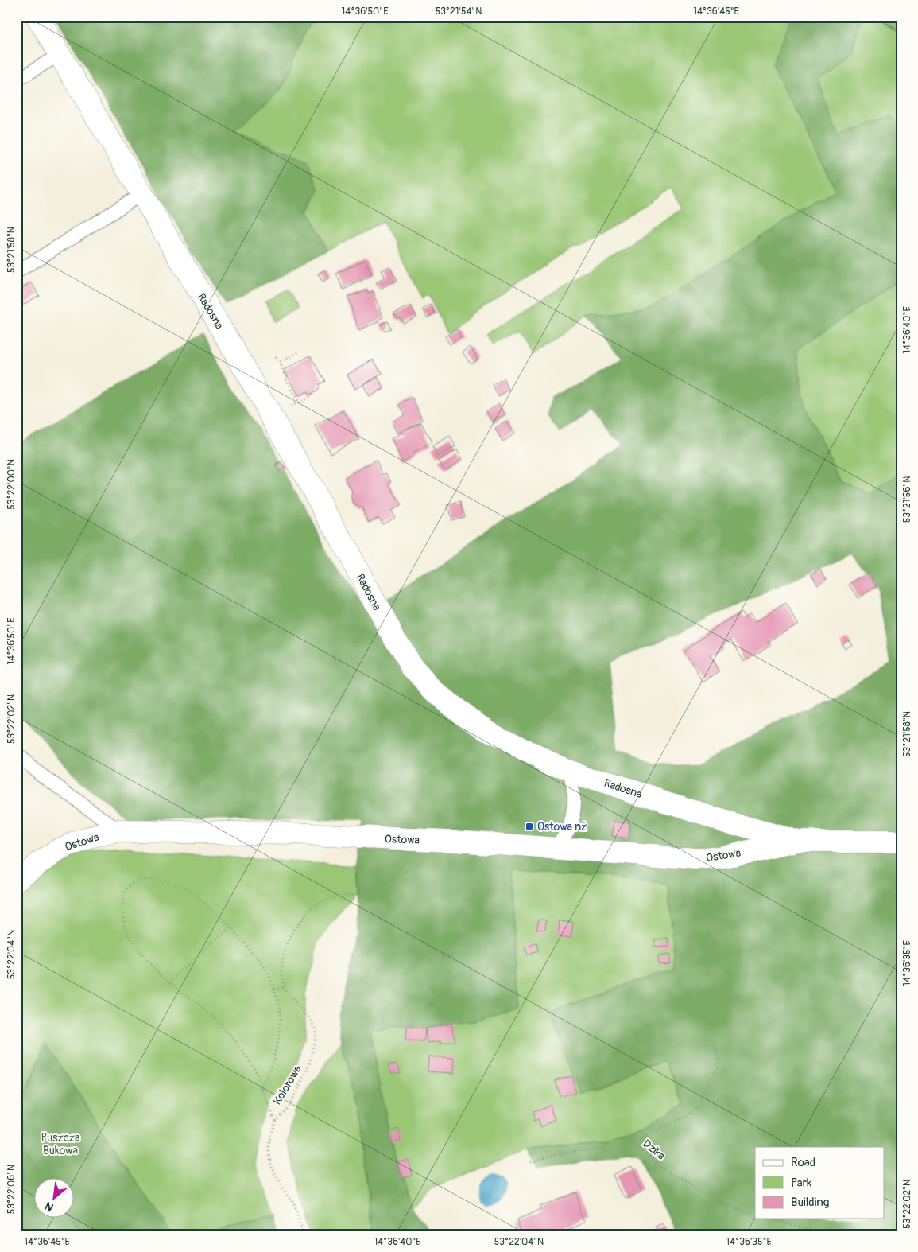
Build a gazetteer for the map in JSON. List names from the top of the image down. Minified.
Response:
{"streets":{"street":["Radosna","Ostowa"],"path":["Kolorowa","Dzika"]},"crossings":[["Radosna","Ostowa"]],"parks":["Puszcza Bukowa"],"places":{"transit":["Ostowa nż"]},"legend":["Road","Park","Building"],"north":"bottom left","coordinates":["14°36'50\"E","53°21'54\"N","14°36'45\"E","53°21'58\"N","14°36'40\"E","53°22'00\"N","53°21'56\"N","53°22'02\"N","53°22'04\"N","14°36'35\"E","53°22'06\"N"]}
